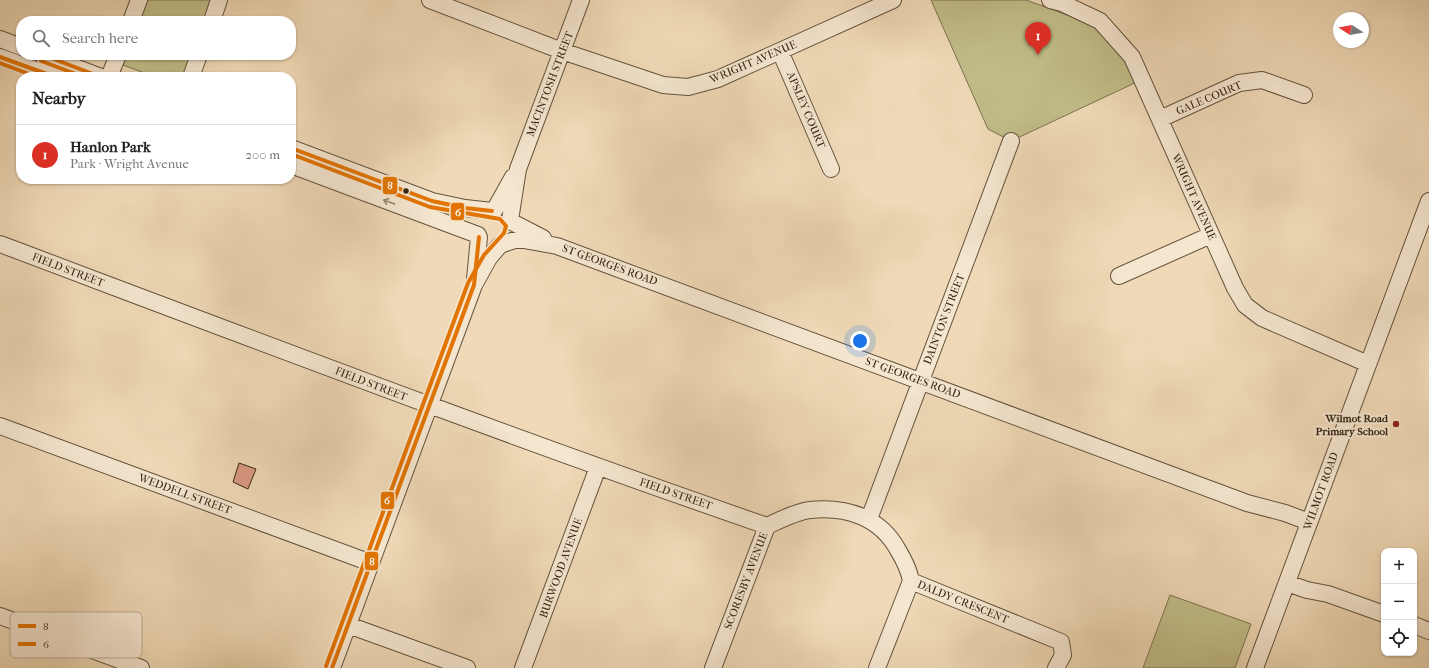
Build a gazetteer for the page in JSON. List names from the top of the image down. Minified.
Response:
{"streets":{"street":["WRIGHT AVENUE","MACINTOSH STREET","GALE COURT","APSLEY COURT","ST GEORGES ROAD","FIELD STREET","DAINTON STREET","WILMOT ROAD","WEDDELL STREET","BURWOOD AVENUE","SCORESBY AVENUE","DALDY CRESCENT"]},"crossings":[["WRIGHT AVENUE","MACINTOSH STREET"],["WRIGHT AVENUE","GALE COURT"],["WRIGHT AVENUE","APSLEY COURT"],["WRIGHT AVENUE","WILMOT ROAD"],["MACINTOSH STREET","ST GEORGES ROAD"],["ST GEORGES ROAD","DAINTON STREET"],["ST GEORGES ROAD","WILMOT ROAD"],["FIELD STREET","BURWOOD AVENUE"],["FIELD STREET","SCORESBY AVENUE"],["DAINTON STREET","SCORESBY AVENUE"],["DAINTON STREET","DALDY CRESCENT"],["SCORESBY AVENUE","DALDY CRESCENT"]],"places":["Wilmot Road Primary School"],"lines":["transit line 8","transit line 6"],"legend":["8","6"],"north":"left","page":{"search":"Search here","pins":"1","heading":"Nearby","list":[{"mark":"1","name":"Hanlon Park","note":"Park · Wright Avenue","value":"200 m"}],"map_buttons":["+","−"]}}
